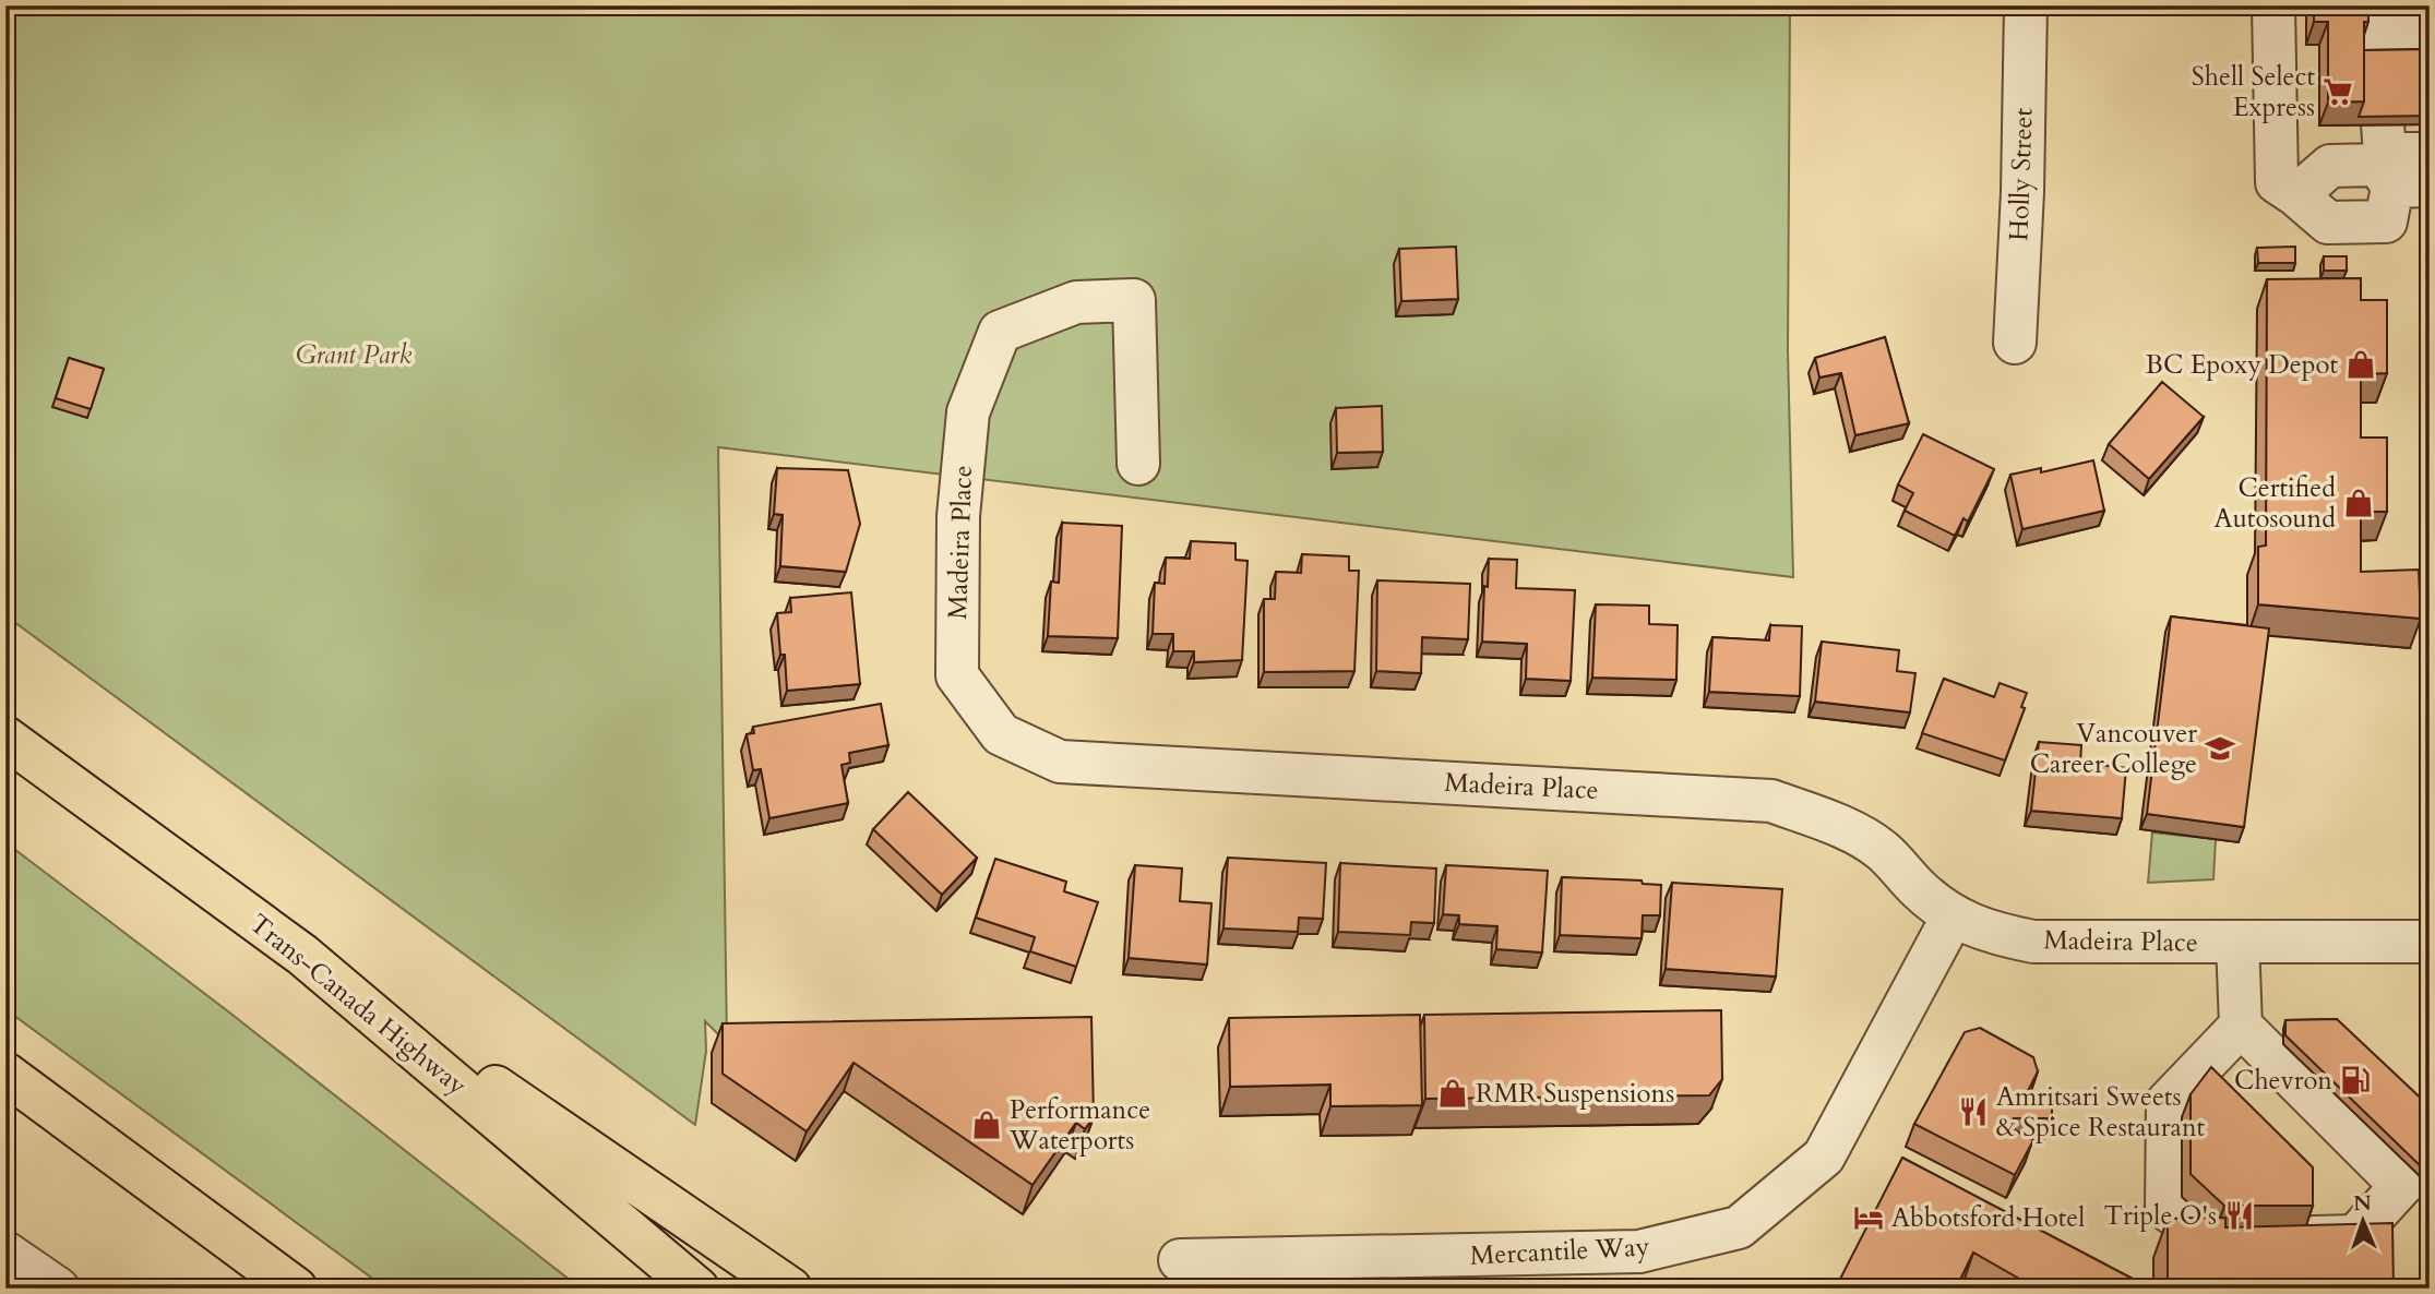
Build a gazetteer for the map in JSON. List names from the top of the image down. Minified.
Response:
{"streets":{"highway":["Trans-Canada Highway"],"street":["Holly Street","Madeira Place","Mercantile Way"]},"crossings":[["Madeira Place","Mercantile Way"]],"parks":["Grant Park"],"places":{"supermarket":["Shell Select Express"],"shop":["BC Epoxy Depot","Certified Autosound","RMR Suspensions","Performance Waterports"],"school or university":["Vancouver Career College"],"fuel station":["Chevron"],"restaurant":["Amritsari Sweets & Spice Restaurant","Triple O's"],"hotel":["Abbotsford Hotel"]},"north":"top"}
